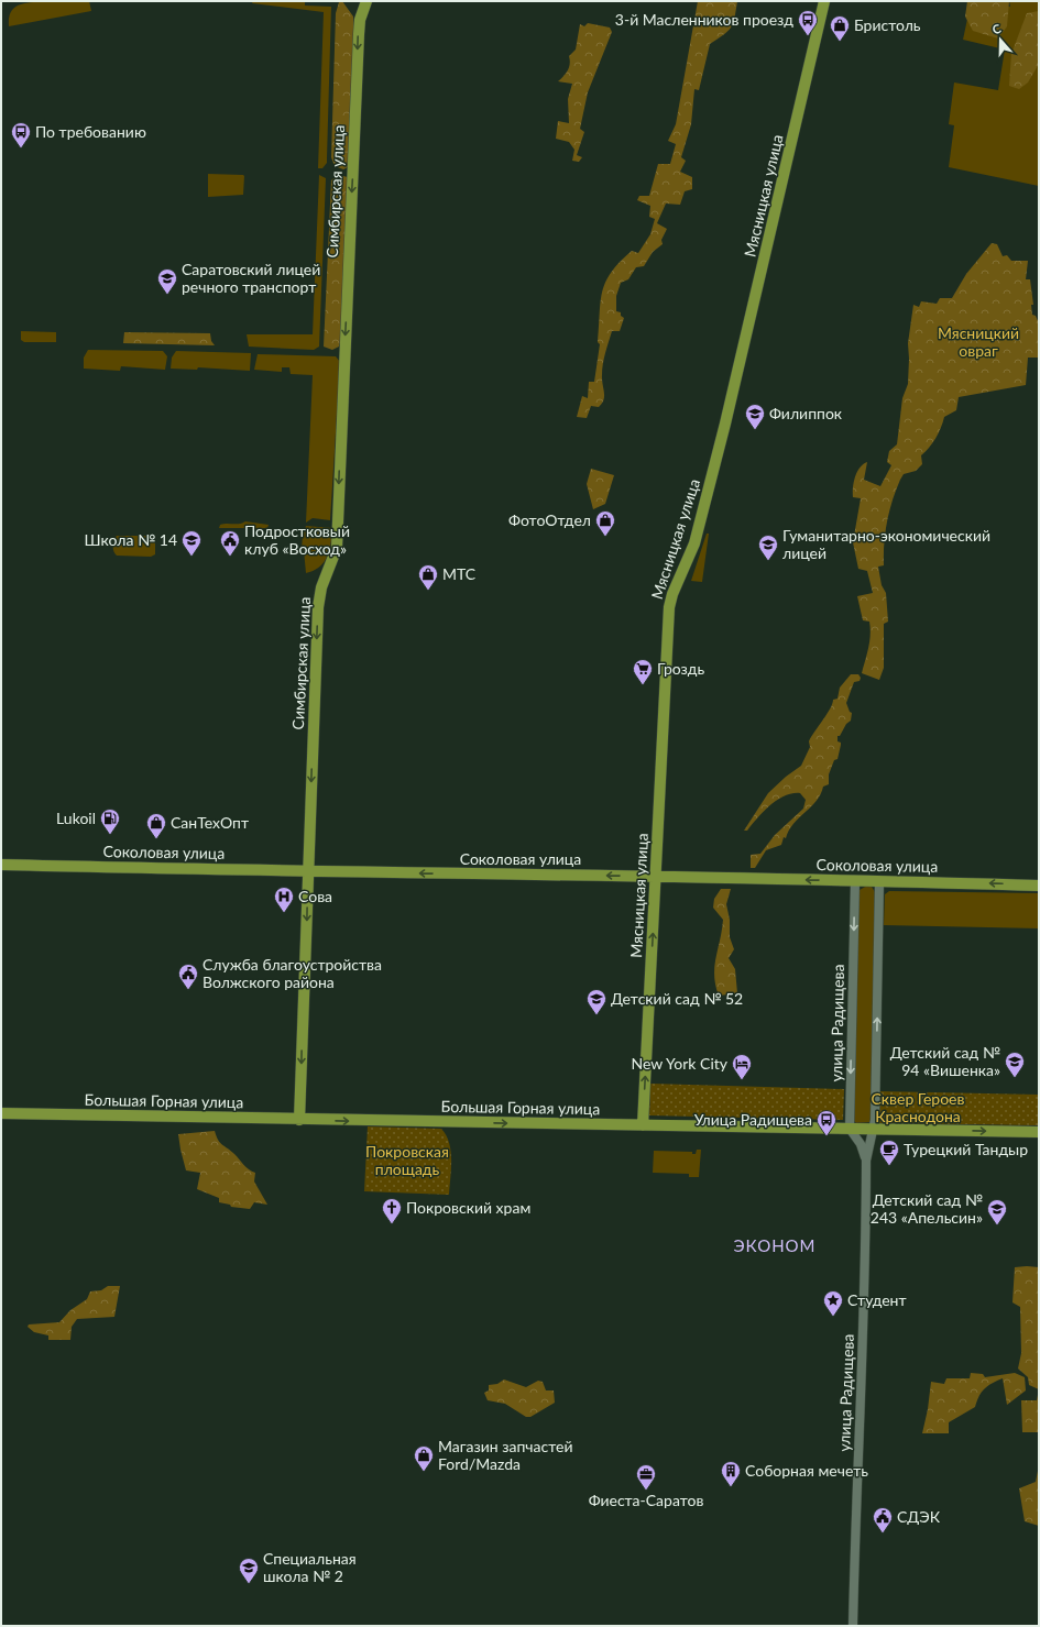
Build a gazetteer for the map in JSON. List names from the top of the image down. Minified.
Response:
{"streets":{"main road":["Симбирская улица","Мясницкая улица","Соколовая улица","Большая Горная улица"],"street":["улица Радищева"]},"crossings":[["Симбирская улица","Соколовая улица"],["Симбирская улица","Большая Горная улица"],["Мясницкая улица","Соколовая улица"],["Мясницкая улица","Большая Горная улица"],["Соколовая улица","улица Радищева"],["улица Радищева","Большая Горная улица"]],"one_way":["Симбирская улица","Соколовая улица","Большая Горная улица"],"districts":["ЭКОНОМ"],"parks":["Мясницкий овраг","Сквер Героев Краснодона","Покровская площадь"],"places":{"bus stop":["3-й Масленников проезд","По требованию","Улица Радищева"],"shop":["Бристоль","ФотоОтдел","МТС","СанТехОпт","Магазин запчастей Ford/Mazda"],"school or university":["Саратовский лицей речного транспорт","Филиппок","Школа № 14","Гуманитарно-экономический лицей","Детский сад № 52","Детский сад № 94 «Вишенка»","Детский сад № 243 «Апельсин»","Специальная школа № 2"],"public building":["Подростковый клуб «Восход»","Служба благоустройства Волжского района","СДЭК"],"supermarket":["Гроздь"],"fuel station":["Lukoil"],"hospital":["Сова"],"hotel":["New York City"],"cafe":["Турецкий Тандыр"],"church":["Покровский храм"],"place":["Студент"],"building":["Соборная мечеть"],"office":["Фиеста-Саратов"]},"north":"top"}
